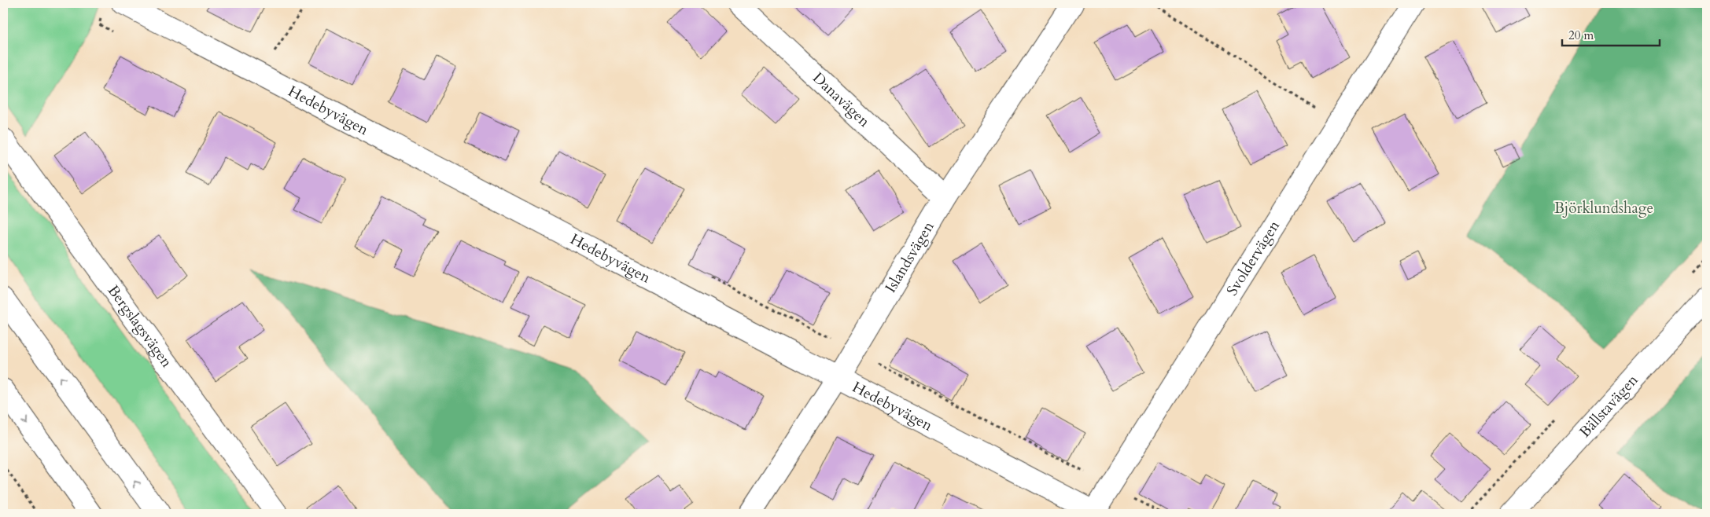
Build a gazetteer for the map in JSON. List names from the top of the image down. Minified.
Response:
{"streets":{"street":["Danavägen","Hedebyvägen","Islandsvägen","Svoldervägen","Bergslagsvägen","Bällstavägen"]},"crossings":[["Danavägen","Islandsvägen"],["Hedebyvägen","Islandsvägen"],["Hedebyvägen","Svoldervägen"]],"parks":["Björklundshage"],"scale_bar":"20 m"}
